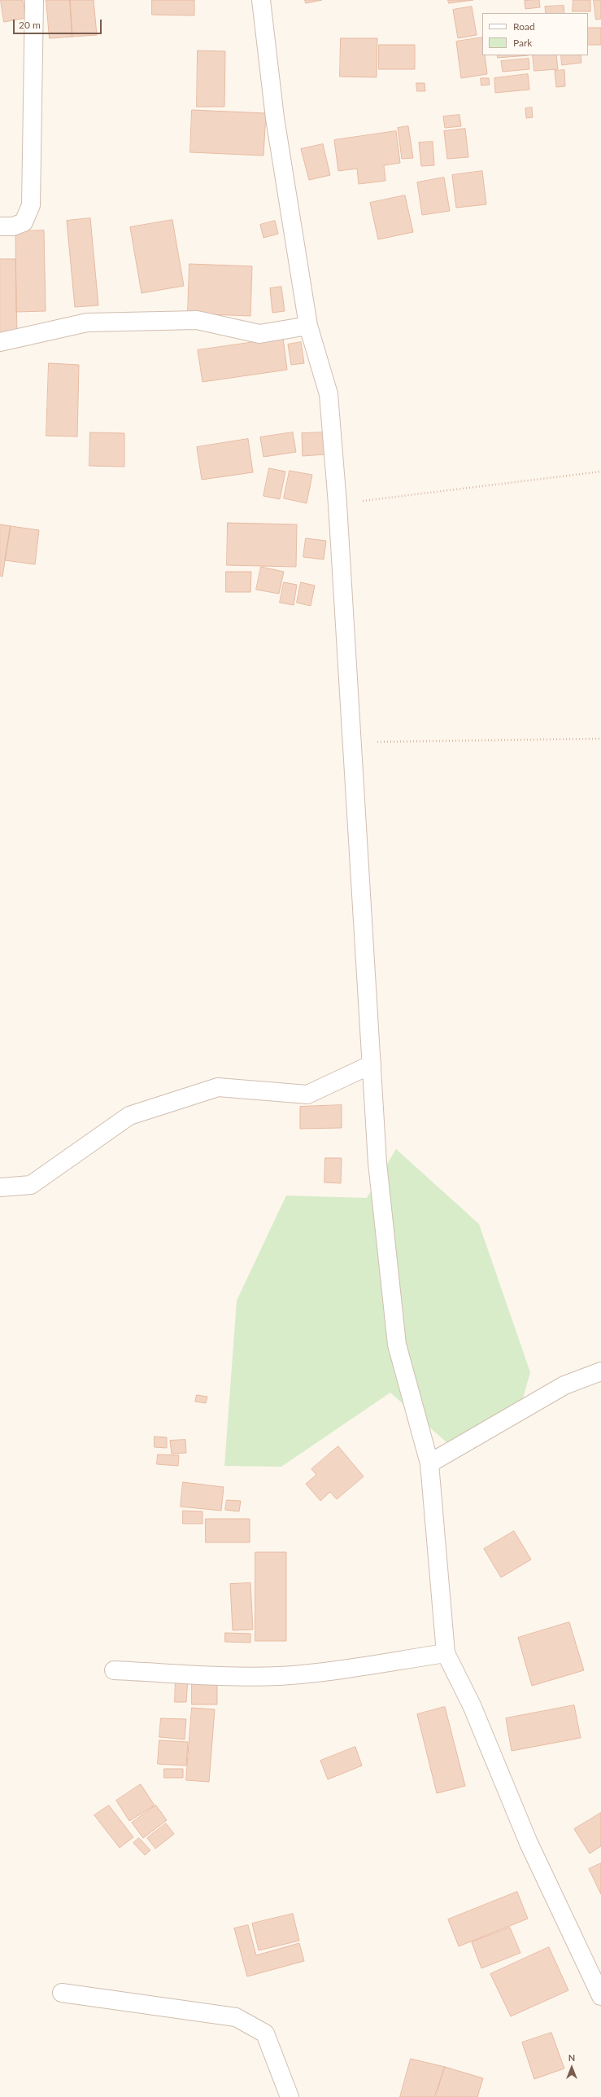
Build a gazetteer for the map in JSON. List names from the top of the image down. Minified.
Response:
{"legend":["Road","Park"],"scale_bar":"20 m","north":"top"}
